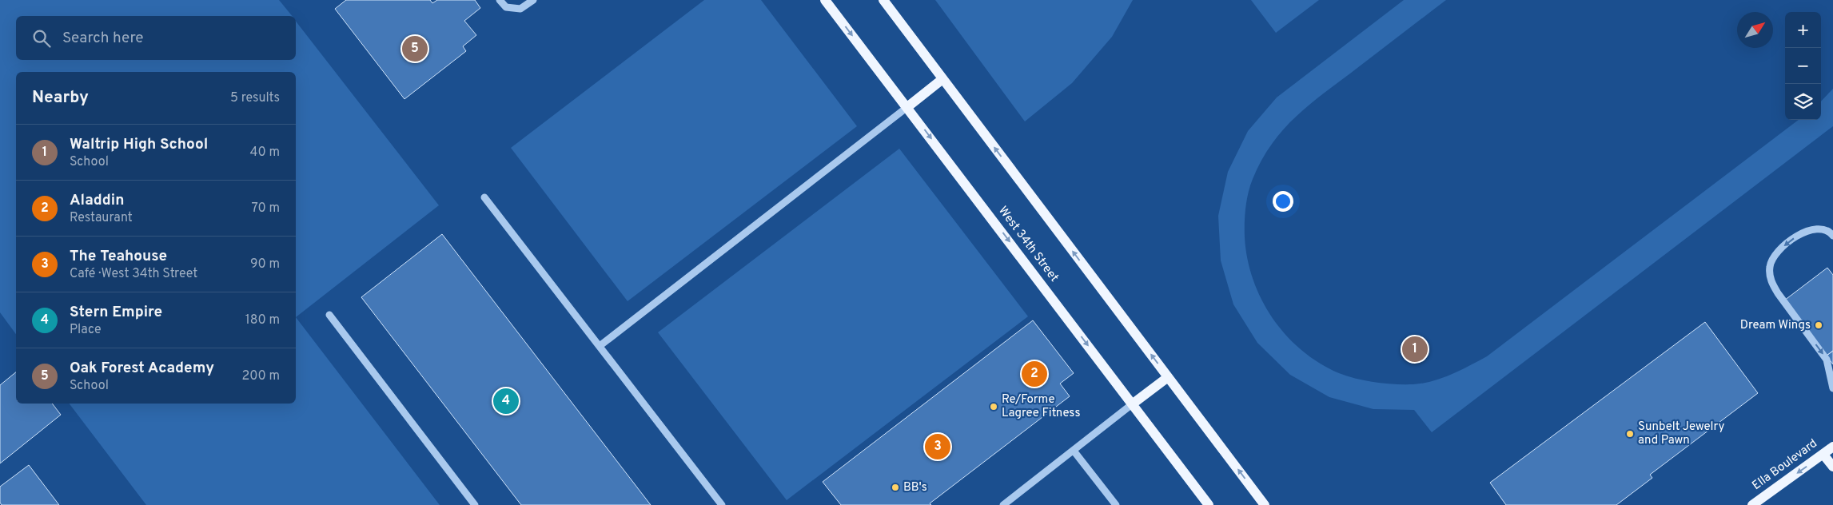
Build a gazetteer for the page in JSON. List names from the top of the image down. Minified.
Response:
{"streets":{"main road":["West 34th Street","Ella Boulevard"]},"one_way":["Ella Boulevard"],"places":["Dream Wings","Re/Forme Lagree Fitness","Sunbelt Jewelry and Pawn","BB's"],"north":"top right","page":{"map_buttons":["+","−"],"search":"Search here","pins":["5","1","2","4","3"],"heading":["Nearby","5 results"],"list":[{"mark":"1","name":"Waltrip High School","note":"School","value":"40 m"},{"mark":"2","name":"Aladdin","note":"Restaurant","value":"70 m"},{"mark":"3","name":"The Teahouse","note":"Café · West 34th Street","value":"90 m"},{"mark":"4","name":"Stern Empire","note":"Place","value":"180 m"},{"mark":"5","name":"Oak Forest Academy","note":"School","value":"200 m"}]}}
